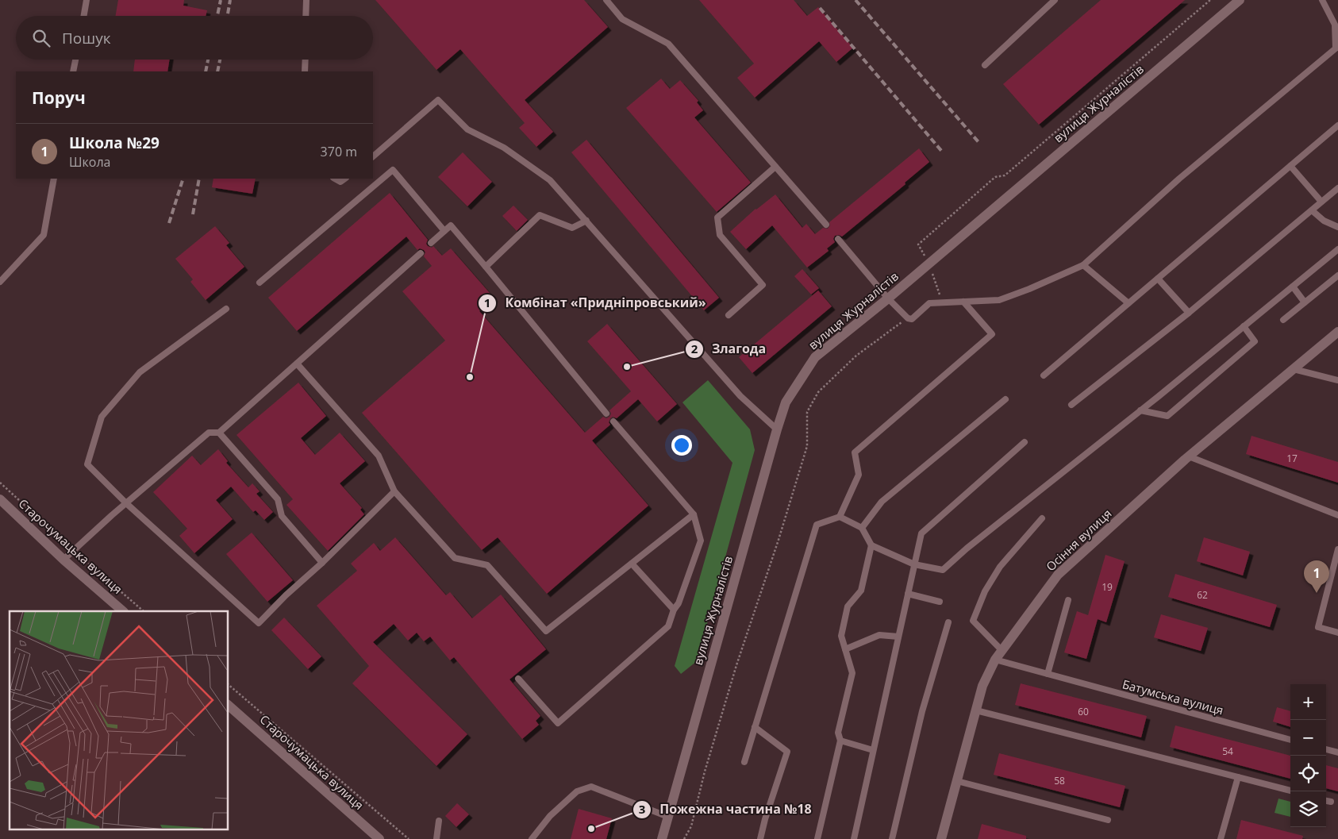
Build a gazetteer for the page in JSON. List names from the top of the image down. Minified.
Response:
{"streets":{"street":["вулиця Журналістів","Осіння вулиця","Старочумацька вулиця"],"lane":["Батумська вулиця"]},"crossings":[["Осіння вулиця","Батумська вулиця"]],"places":["Злагода","Комбінат «Придніпровський»","Пожежна частина №18"],"house_numbers":["17","19","62","60","54","58"],"page":{"search":"Пошук","heading":"Поруч","list":[{"mark":"1","name":"Школа №29","note":"Школа","value":"370 m"}],"pins":"1","map_buttons":["+","−"]}}
